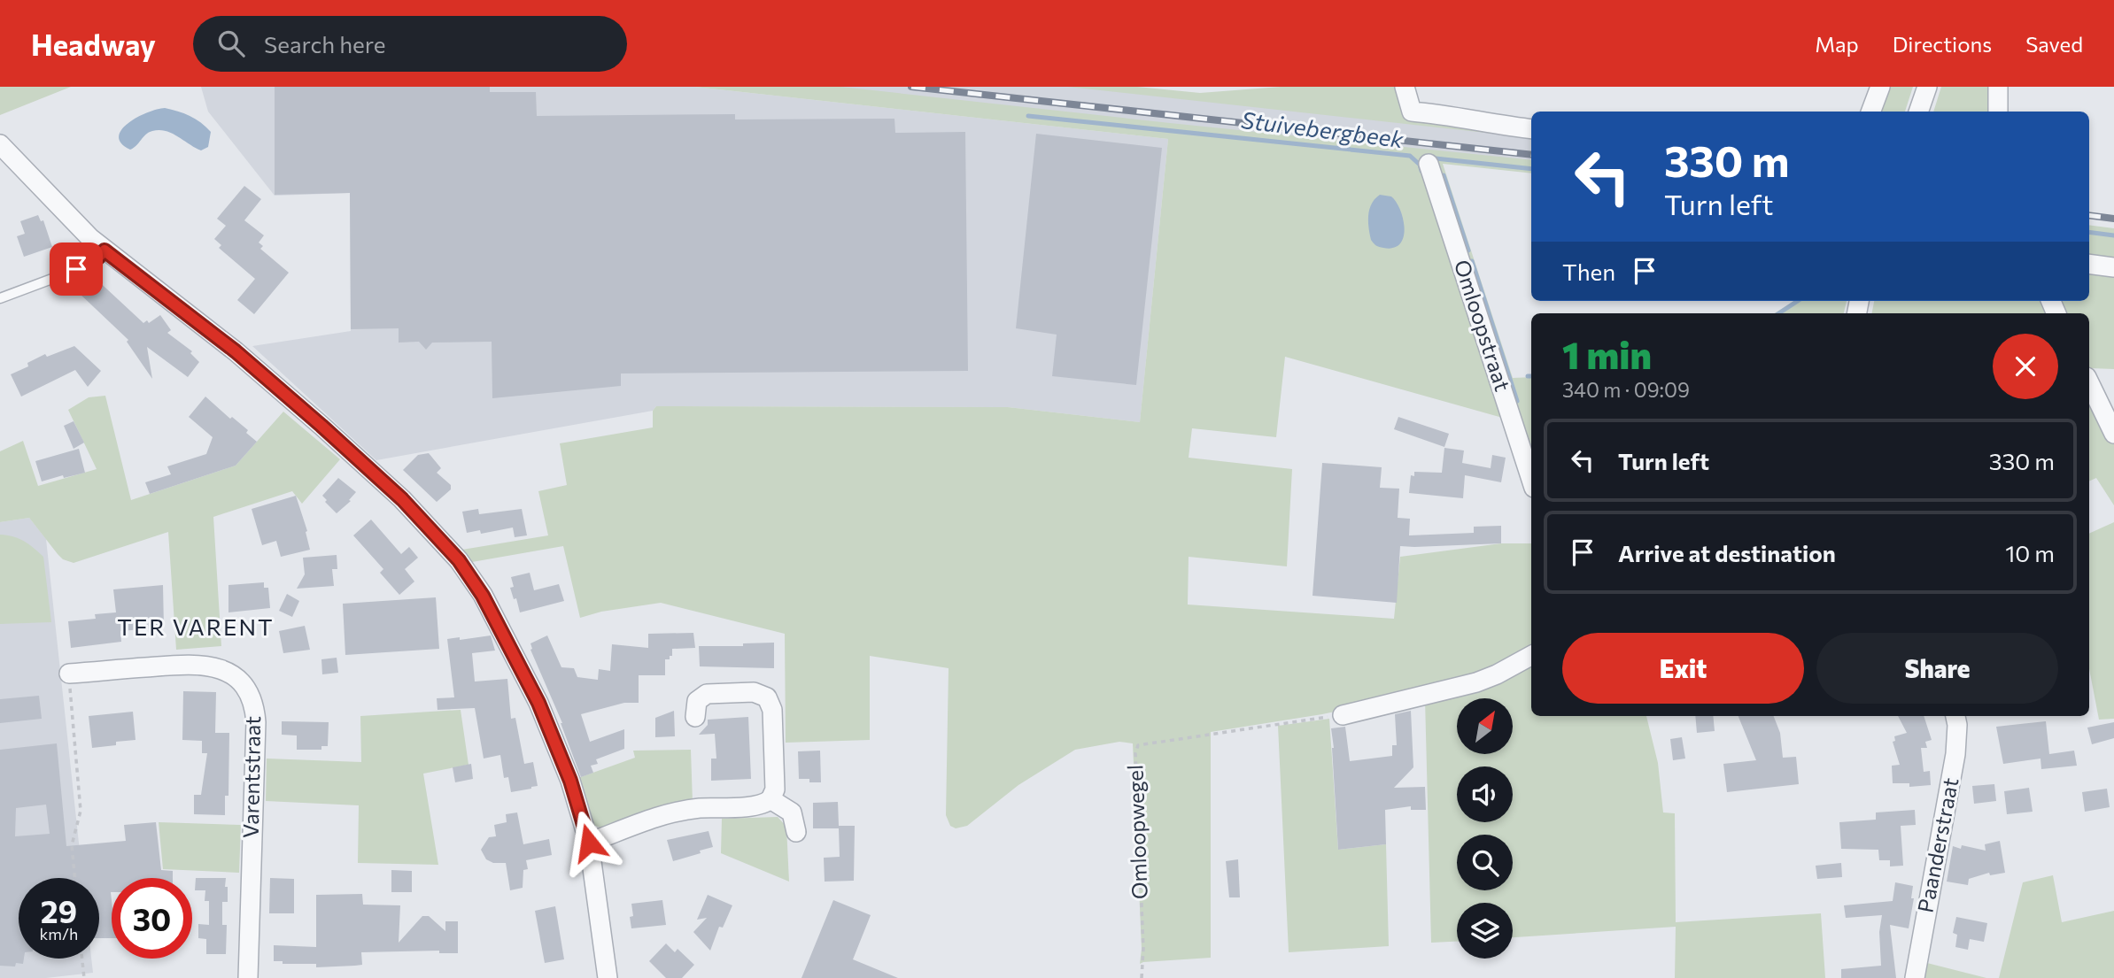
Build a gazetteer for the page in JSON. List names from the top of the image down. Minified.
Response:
{"streets":{"street":["Omloopstraat","Varentstraat","Paanderstraat"],"path":["Omloopwegel"]},"districts":["TER VARENT"],"water":["Stuivebergbeek"],"north":"top right","page":{"header":"Headway","search":"Search here","nav":["Map","Directions","Saved"],"turn":["330 m","Turn left"],"then":"Then","heading":["1 min","340 m · 09:09"],"list":[{"name":"Turn left","value":"330 m"},{"name":"Arrive at destination","value":"10 m"}],"buttons":["Exit","Share"],"speed":"29 km/h","limit":"30"}}
